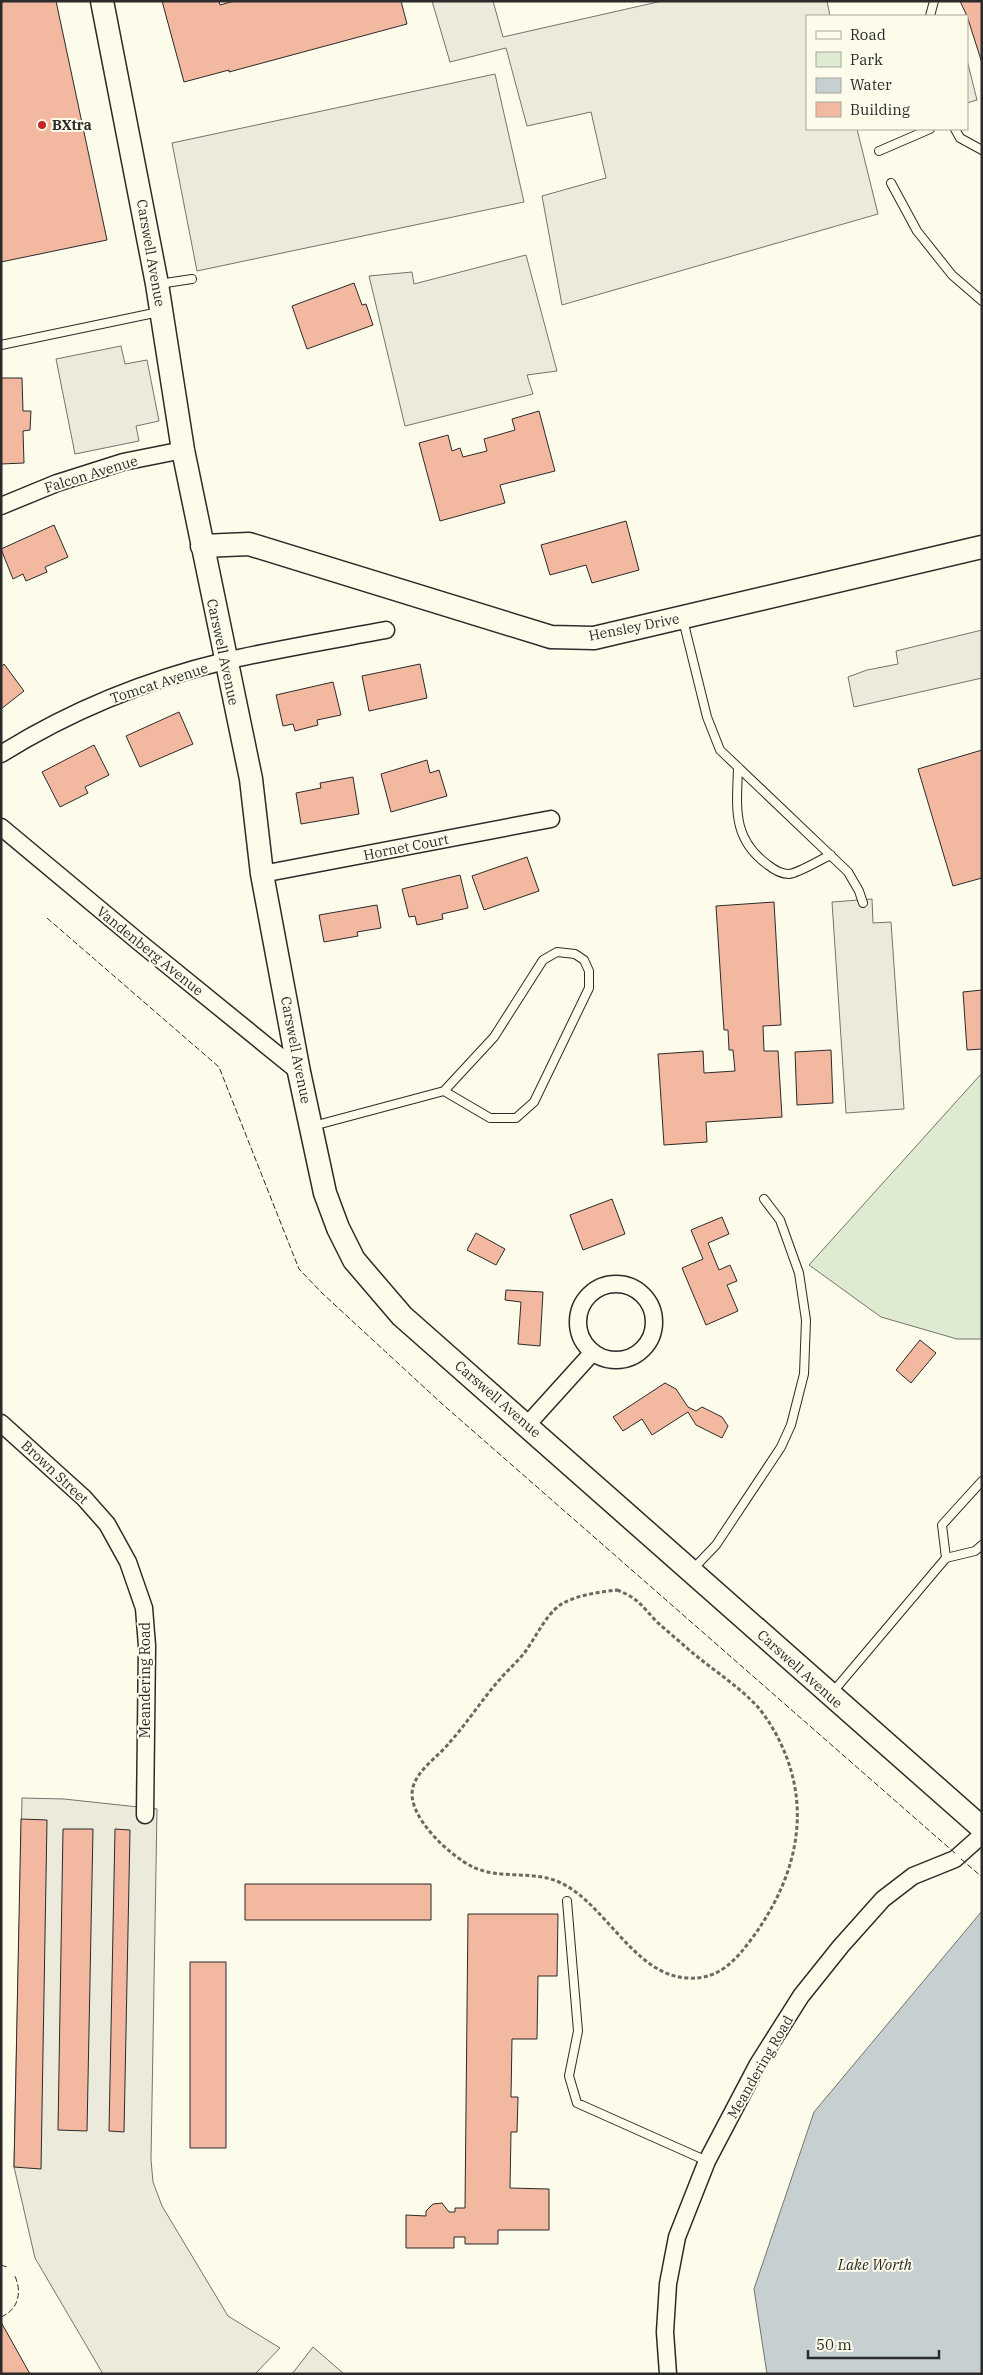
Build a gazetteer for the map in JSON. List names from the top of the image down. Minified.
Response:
{"streets":{"street":["Carswell Avenue","Falcon Avenue","Hensley Drive","Tomcat Avenue","Hornet Court","Vandenberg Avenue","Brown Street","Meandering Road"]},"crossings":[["Carswell Avenue","Falcon Avenue"],["Carswell Avenue","Hensley Drive"],["Carswell Avenue","Tomcat Avenue"],["Carswell Avenue","Hornet Court"],["Carswell Avenue","Vandenberg Avenue"],["Brown Street","Meandering Road"]],"water":["Lake Worth"],"places":["BXtra"],"legend":["Road","Park","Water","Building"],"scale_bar":"50 m"}
